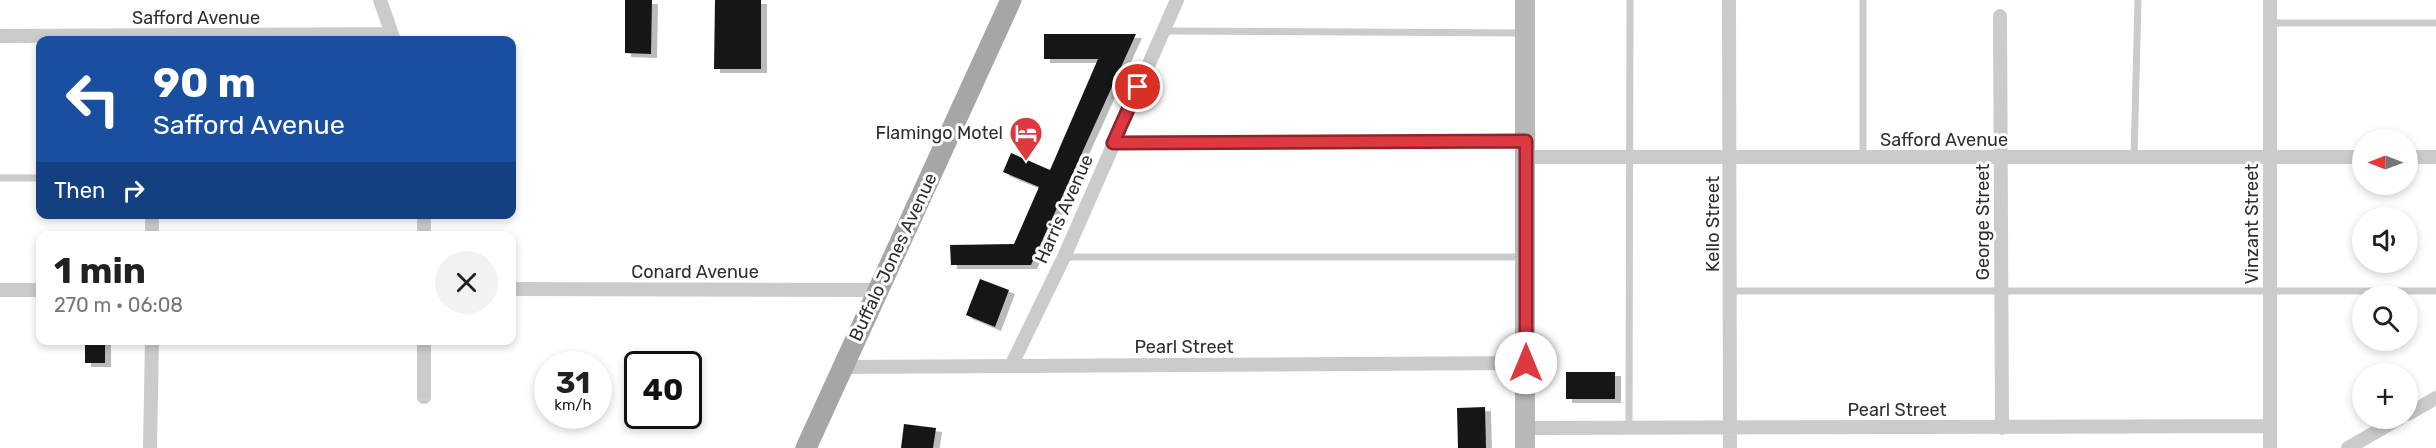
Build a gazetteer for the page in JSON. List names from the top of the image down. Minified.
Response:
{"streets":{"main road":["Buffalo Jones Avenue"],"street":["Safford Avenue","Harris Avenue","George Street","Kello Street","Vinzant Street","Conard Avenue","Pearl Street"]},"crossings":[["Safford Avenue","Harris Avenue"],["Safford Avenue","George Street"],["Safford Avenue","Kello Street"],["Safford Avenue","Vinzant Street"],["Harris Avenue","Pearl Street"],["George Street","Pearl Street"],["Kello Street","Pearl Street"],["Vinzant Street","Pearl Street"],["Buffalo Jones Avenue","Conard Avenue"],["Buffalo Jones Avenue","Pearl Street"]],"places":{"hotel":["Flamingo Motel"]},"north":"left","page":{"turn":["90 m","Safford Avenue"],"map_buttons":"+","then":"Then","heading":["1 min","270 m · 06:08"],"speed":"31 km/h","limit":"40"}}
